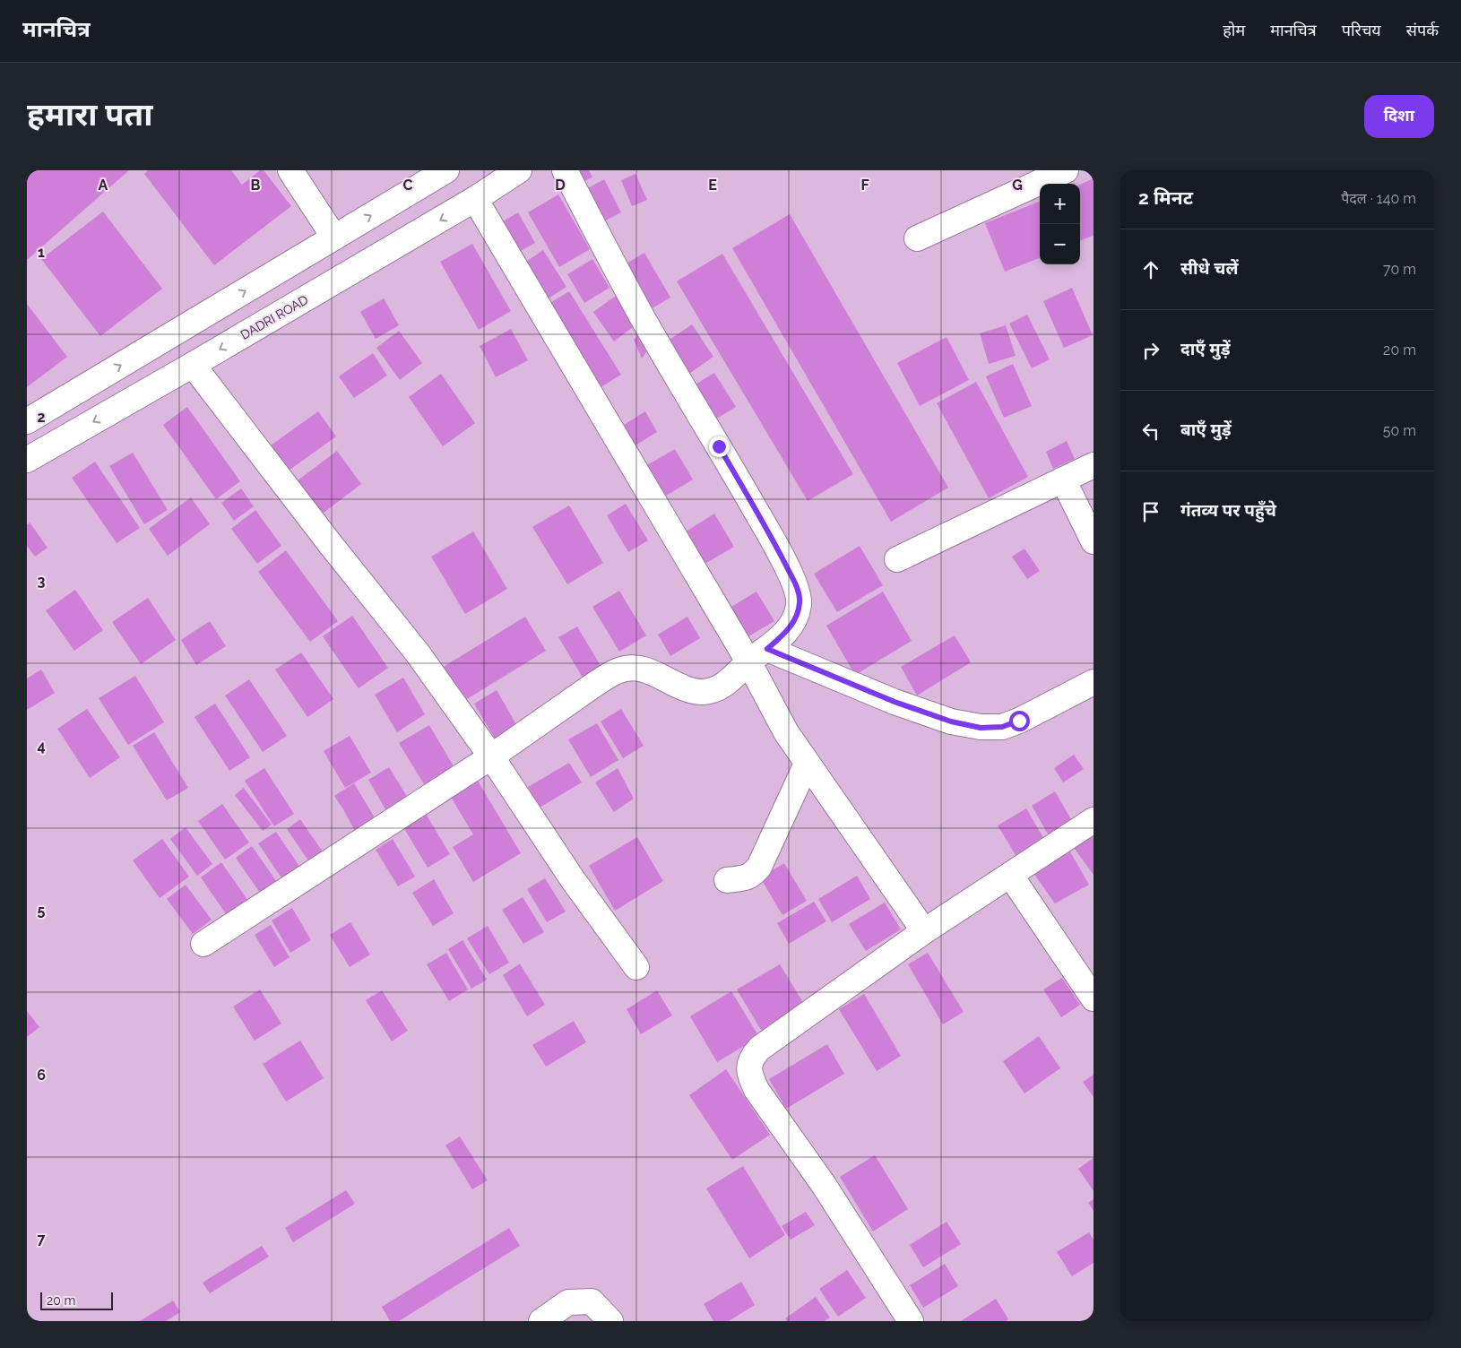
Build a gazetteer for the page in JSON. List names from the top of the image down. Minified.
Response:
{"streets":{"street":["DADRI ROAD"]},"scale_bar":"20 m","page":{"header":"मानचित्र","nav":["होम","मानचित्र","परिचय","संपर्क"],"buttons":"दिशा","title":"हमारा पता","heading":["2 मिनट","पैदल · 140 m"],"map_buttons":["+","−"],"list":[["सीधे चलें","70 m"],["दाएँ मुड़ें","20 m"],["बाएँ मुड़ें","50 m"],"गंतव्य पर पहुँचे"],"scale":"20 m"},"grid":{"columns":["A","B","C","D","E","F","G"],"rows":["1","2","3","4","5","6","7"]}}
